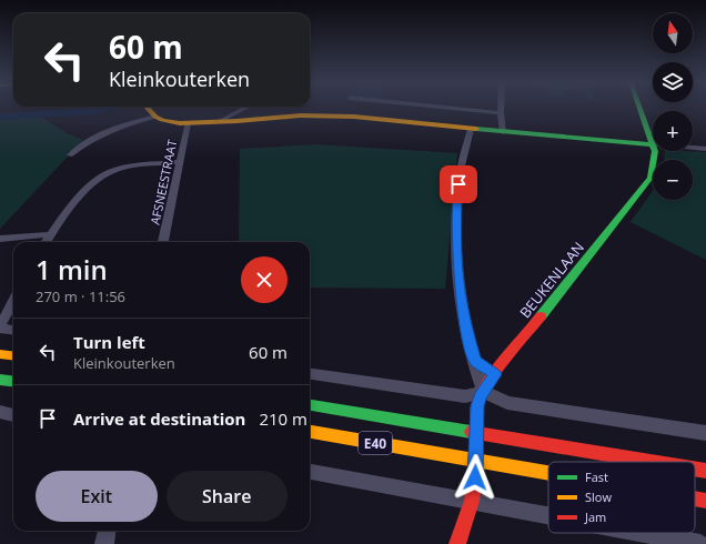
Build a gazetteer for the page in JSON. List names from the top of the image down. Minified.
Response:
{"streets":{"main road":["BEUKENLAAN","E40"],"street":["AFSNEESTRAAT"]},"legend":["Fast","Slow","Jam"],"north":"top","page":{"map_buttons":["+","−"],"turn":["60 m","Kleinkouterken"],"heading":["1 min","270 m · 11:56"],"list":[{"name":"Turn left","note":"Kleinkouterken","value":"60 m"},{"name":"Arrive at destination","value":"210 m"}],"buttons":["Exit","Share"]}}
